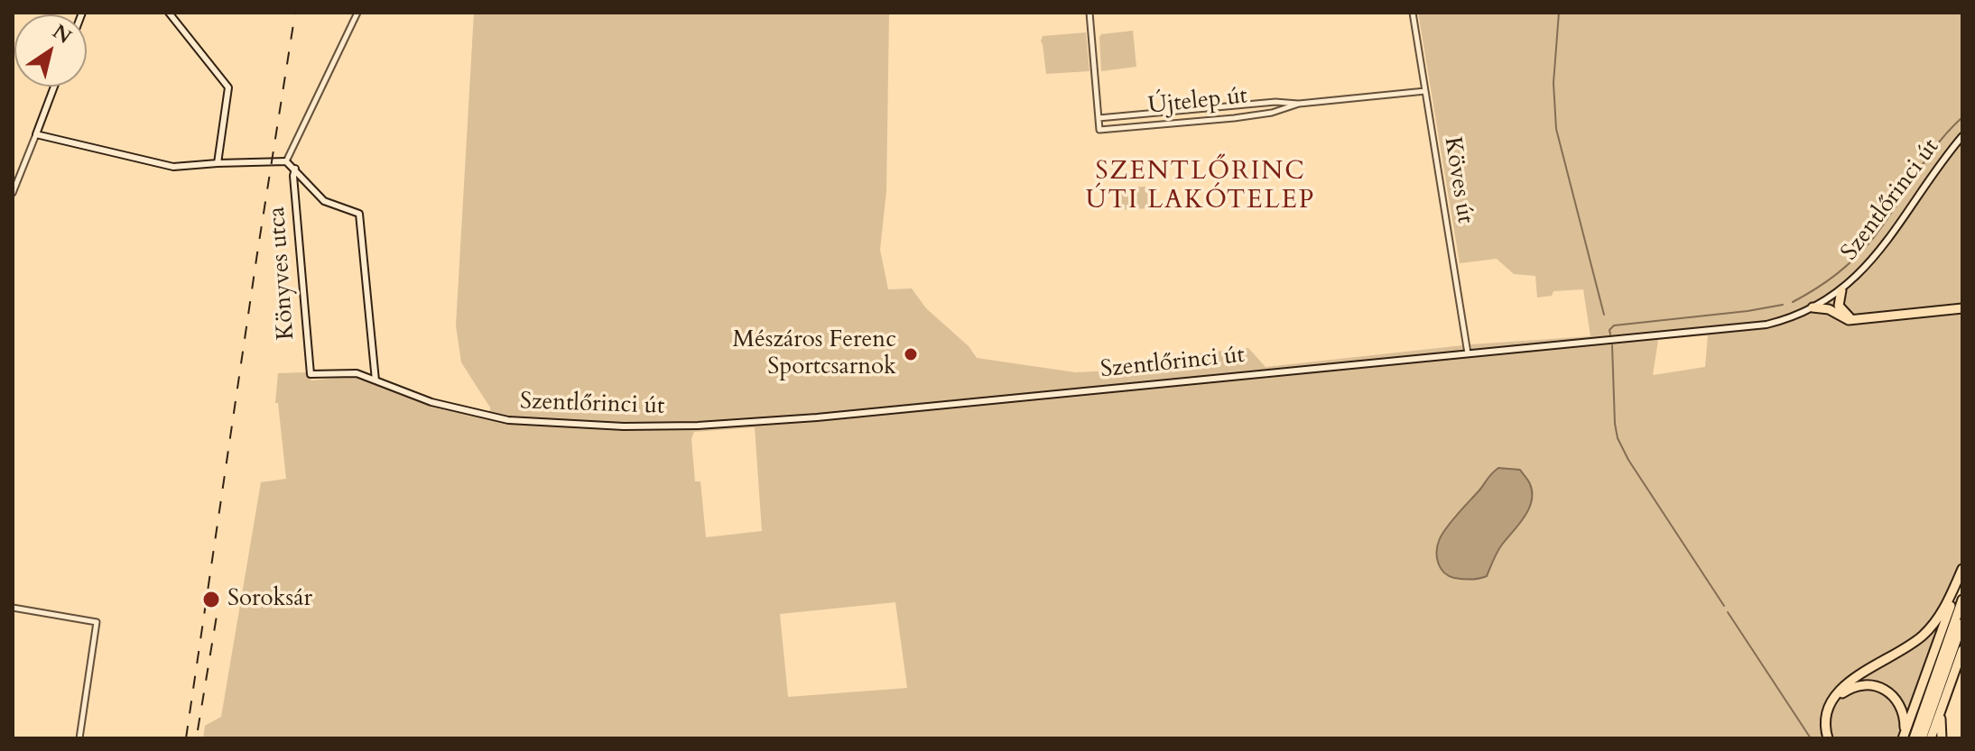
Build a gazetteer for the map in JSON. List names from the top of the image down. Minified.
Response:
{"streets":{"main road":["Szentlőrinci út","Könyves utca"],"street":["Újtelep út","Köves út"]},"crossings":[["Újtelep út","Köves út"],["Köves út","Szentlőrinci út"],["Szentlőrinci út","Könyves utca"]],"districts":["SZENTLŐRINC ÚTI LAKÓTELEP"],"places":["Mészáros Ferenc Sportcsarnok","Soroksár"],"north":"top right"}
